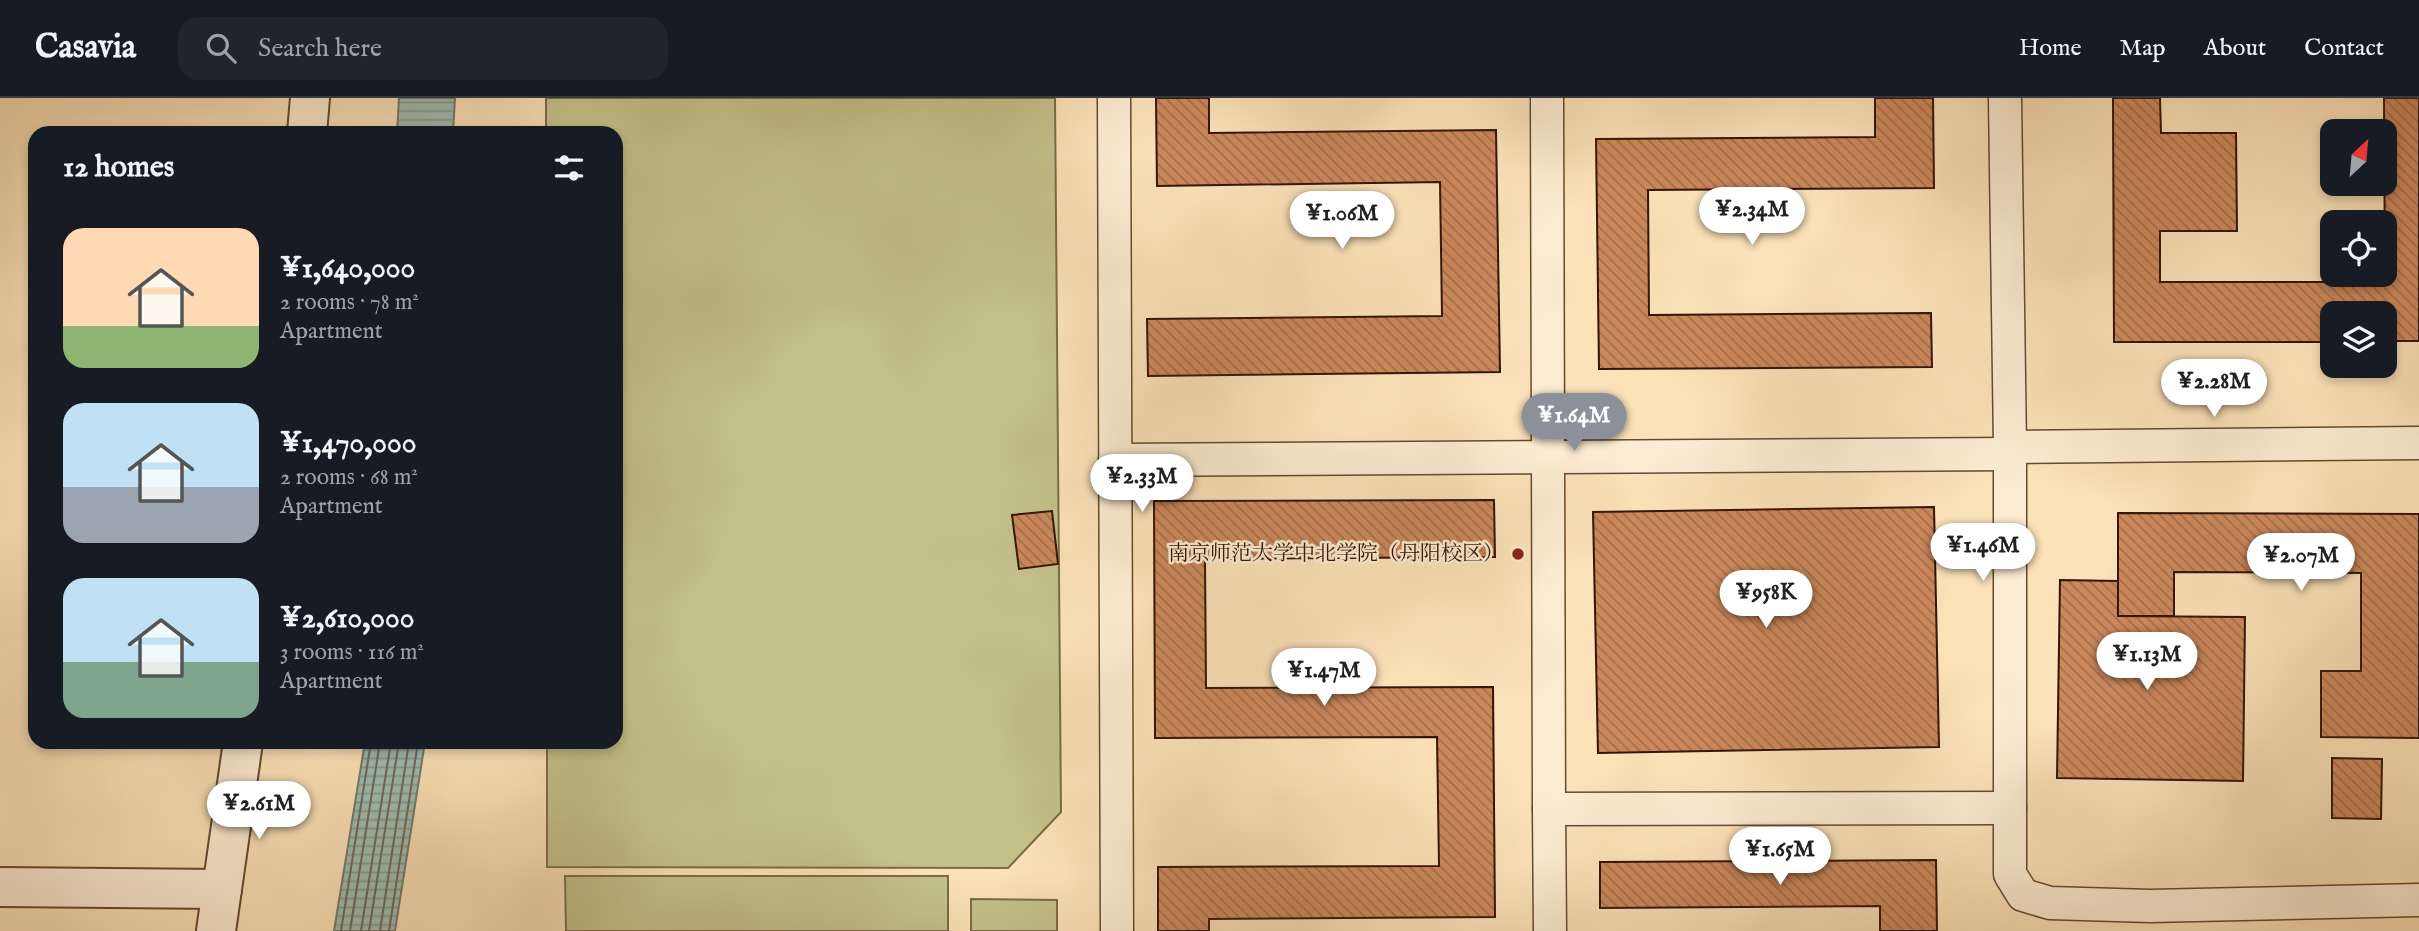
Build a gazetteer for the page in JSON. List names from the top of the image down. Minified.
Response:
{"places":["南京师范大学中北学院（丹阳校区）"],"north":"top right","page":{"header":"Casavia","search":"Search here","nav":["Home","Map","About","Contact"],"heading":"12 homes","price":["¥2.34M","¥1.06M","¥2.28M","¥1.64M","¥2.33M","¥1.46M","¥2.07M","¥958K","¥1.13M","¥1.47M","¥2.61M","¥1.65M"],"list":[{"name":"¥1,640,000","note":"2 rooms · 78 m² · Apartment"},{"name":"¥1,470,000","note":"2 rooms · 68 m² · Apartment"},{"name":"¥2,610,000","note":"3 rooms · 116 m² · Apartment"}]}}
